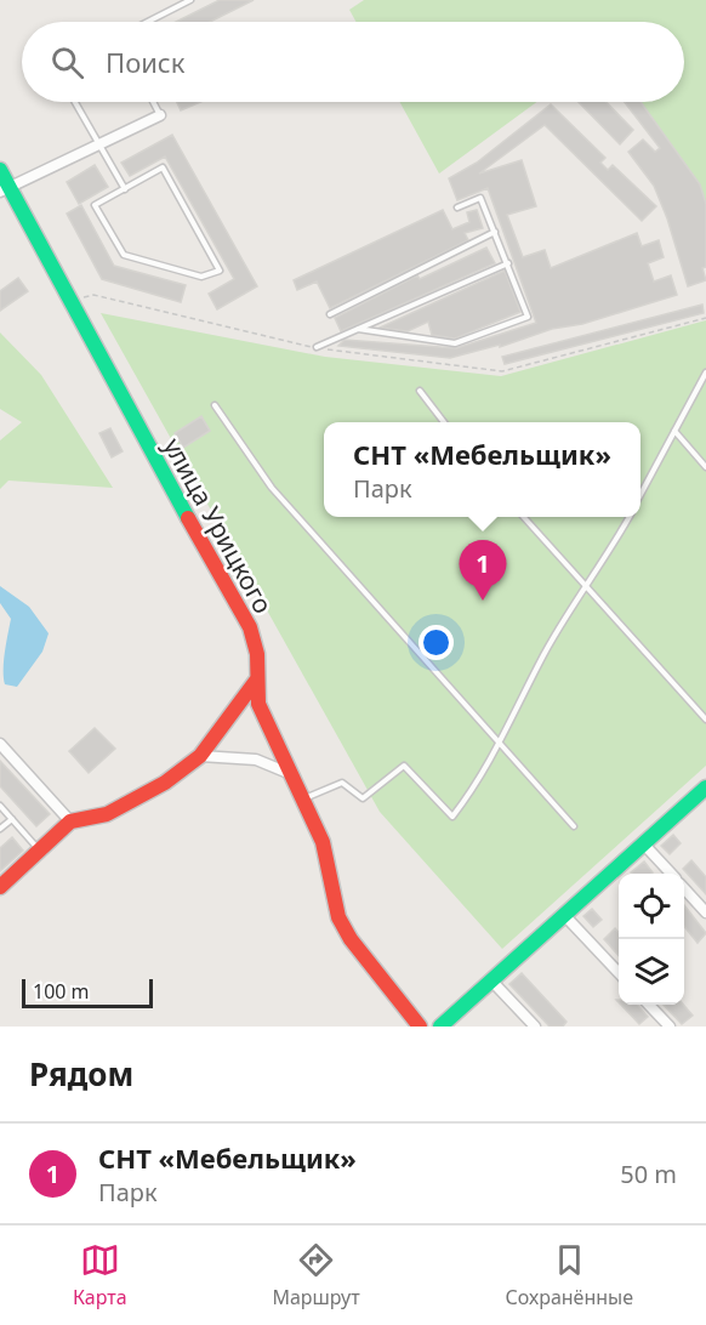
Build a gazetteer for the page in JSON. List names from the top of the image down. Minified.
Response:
{"streets":{"street":["улица Урицкого"]},"scale_bar":"100 m","page":{"search":"Поиск","popup":["СНТ «Мебельщик»","Парк"],"pins":"1","scale":"100 m","heading":"Рядом","list":[{"mark":"1","name":"СНТ «Мебельщик»","note":"Парк","value":"50 m"}],"nav":["Карта","Маршрут","Сохранённые"]}}
